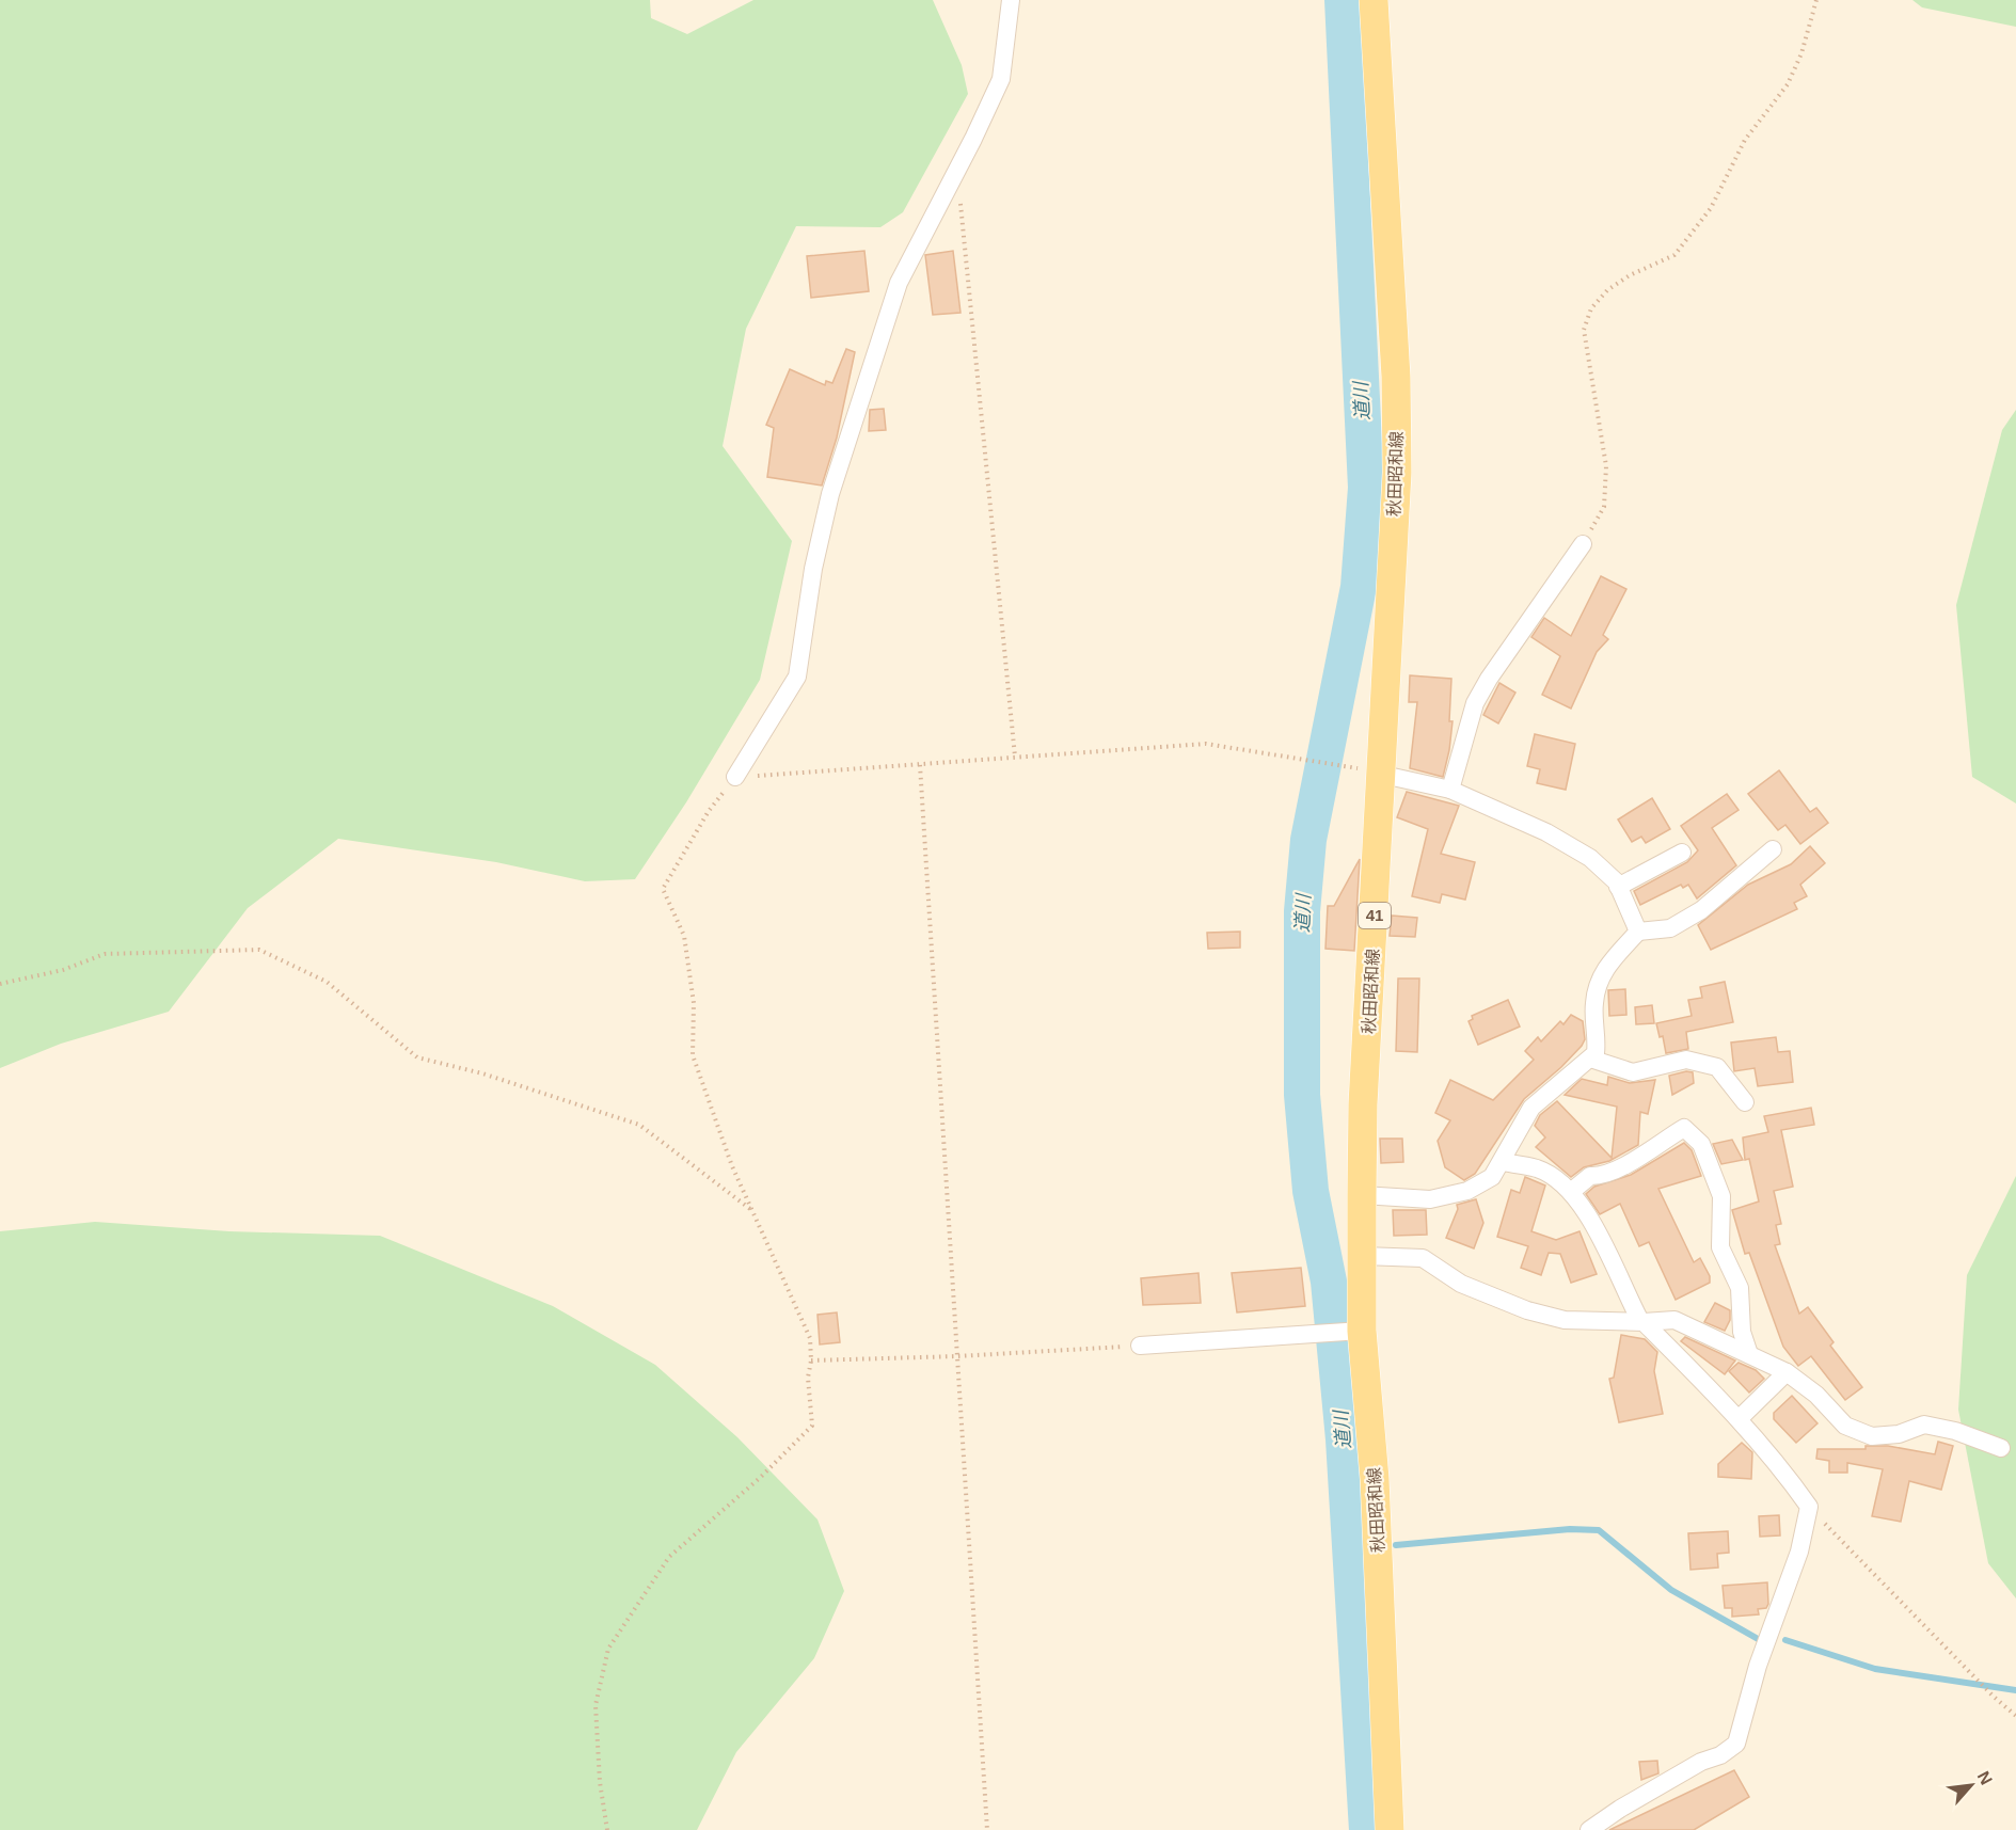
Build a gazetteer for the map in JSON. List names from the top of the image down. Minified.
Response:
{"streets":{"main road":["秋田昭和線","41"]},"water":["道川"],"north":"top right"}
